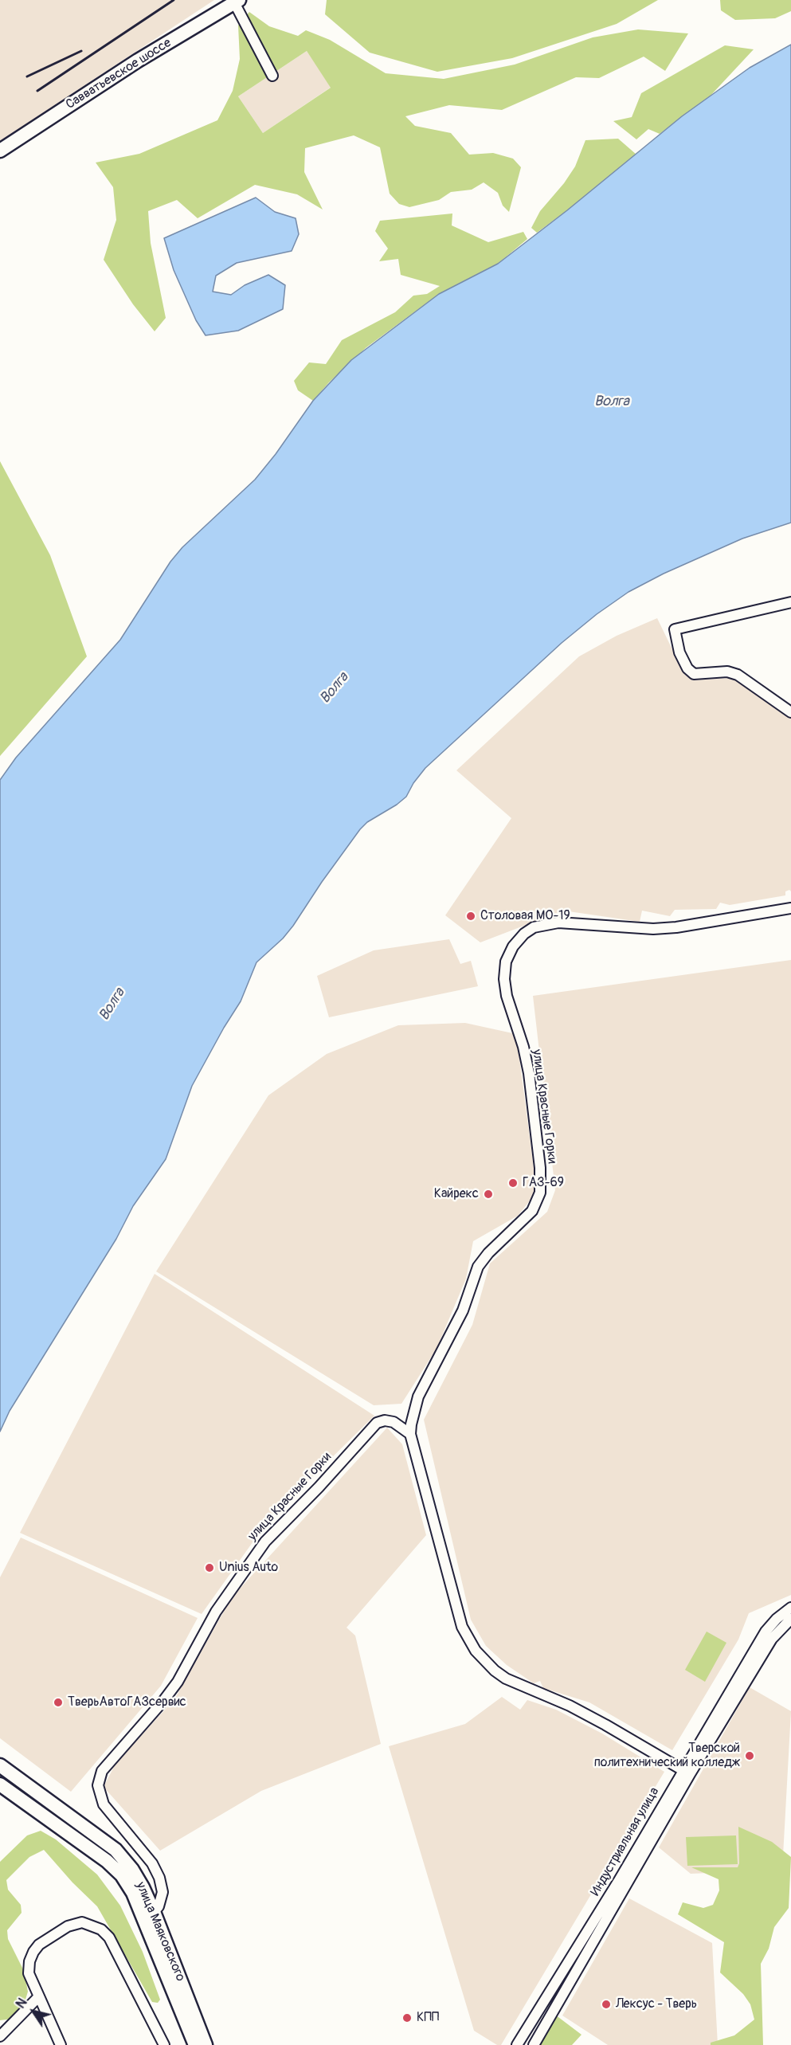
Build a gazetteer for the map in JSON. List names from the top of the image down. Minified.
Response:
{"streets":{"main road":["Савватьевское шоссе","улица Маяковского"],"street":["улица Красные Горки","Индустриальная улица"]},"crossings":[["улица Красные Горки","Индустриальная улица"],["улица Красные Горки","улица Маяковского"]],"water":["Волга"],"places":["Столовая МО-19","ГАЗ-69","Кайрекс","Unius Auto","ТверьАвтоГАЗсервис","Тверской политехнический колледж","Лексус - Тверь","КПП"],"north":"top left"}
